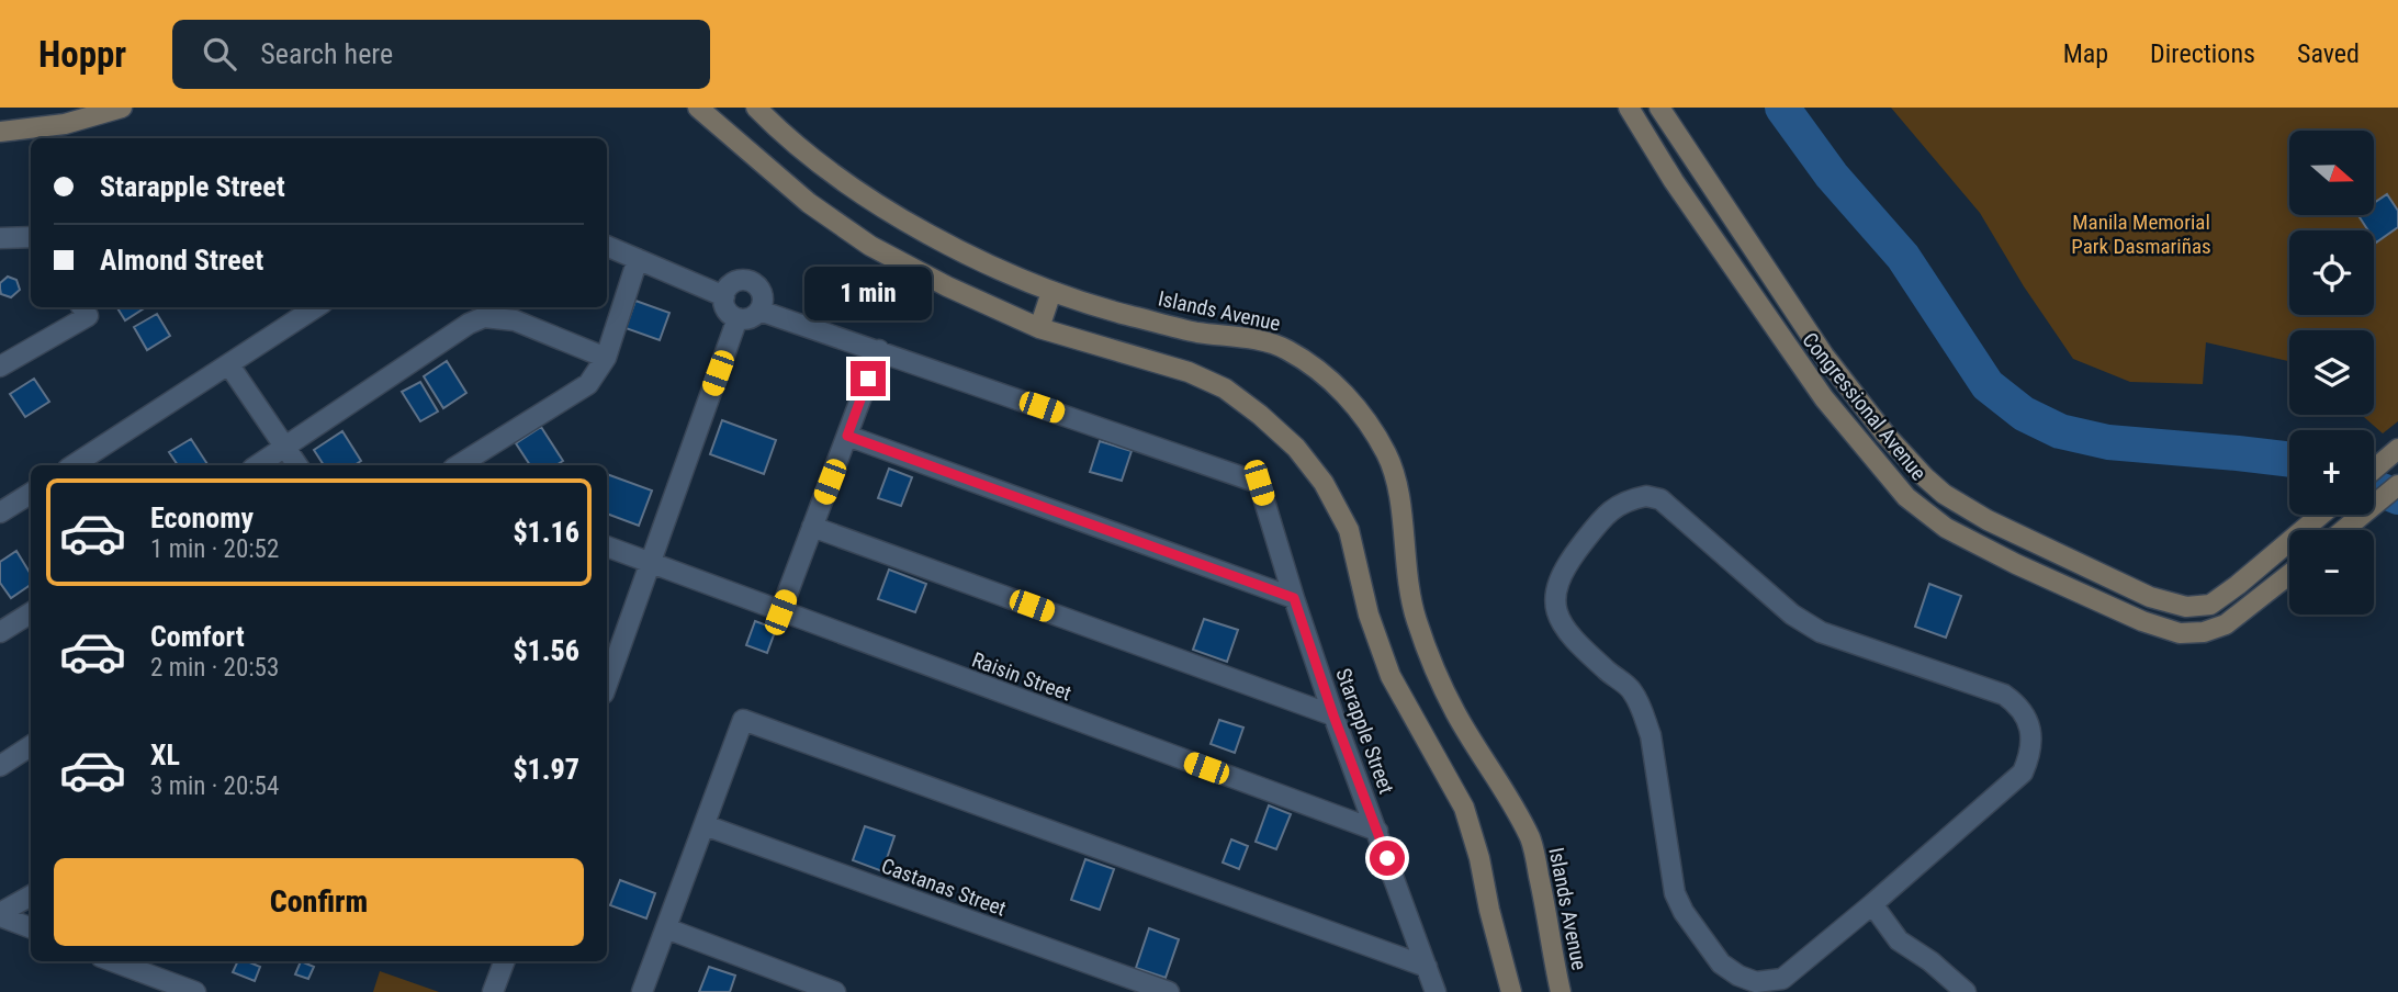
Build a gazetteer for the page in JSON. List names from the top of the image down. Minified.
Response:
{"streets":{"street":["Islands Avenue","Congressional Avenue","Raisin Street","Starapple Street","Castanas Street"]},"crossings":[["Raisin Street","Starapple Street"]],"parks":["Manila Memorial Park Dasmariñas"],"north":"right","page":{"header":"Hoppr","search":"Search here","nav":["Map","Directions","Saved"],"map_buttons":["+","−"],"banner":["Starapple Street","Almond Street"],"bubble":"1 min","list":[{"name":"Economy","note":"1 min · 20:52","value":"$1.16"},{"name":"Comfort","note":"2 min · 20:53","value":"$1.56"},{"name":"XL","note":"3 min · 20:54","value":"$1.97"}],"buttons":"Confirm"}}
